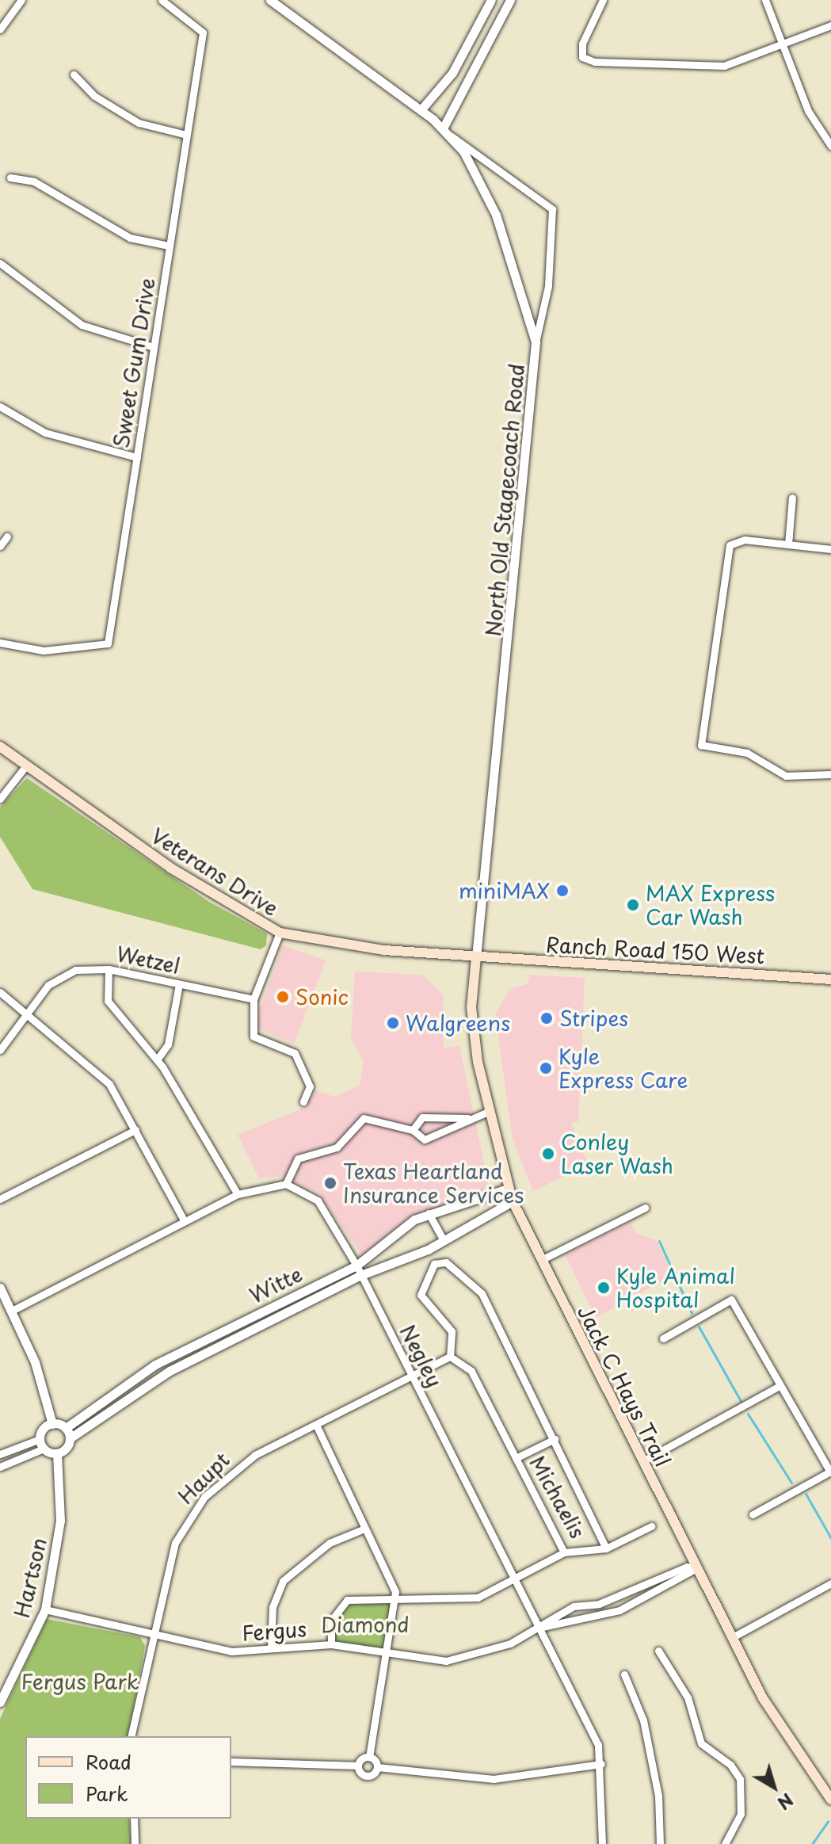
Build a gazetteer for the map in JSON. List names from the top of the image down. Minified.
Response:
{"streets":{"main road":["Veterans Drive","Ranch Road 150 West","Jack C Hays Trail"],"street":["Sweet Gum Drive","North Old Stagecoach Road","Wetzel","Witte","Negley","Haupt","Michaelis","Hartson","Fergus"]},"crossings":[["North Old Stagecoach Road","Veterans Drive"],["North Old Stagecoach Road","Ranch Road 150 West"],["North Old Stagecoach Road","Jack C Hays Trail"],["Veterans Drive","Ranch Road 150 West"],["Veterans Drive","Jack C Hays Trail"],["Ranch Road 150 West","Jack C Hays Trail"],["Witte","Negley"],["Witte","Jack C Hays Trail"],["Witte","Hartson"],["Negley","Haupt"],["Negley","Fergus"],["Jack C Hays Trail","Fergus"],["Haupt","Michaelis"],["Haupt","Fergus"],["Hartson","Fergus"]],"parks":["Diamond","Fergus Park"],"places":["miniMAX","MAX Express Car Wash","Sonic","Stripes","Walgreens","Kyle Express Care","Conley Laser Wash","Texas Heartland Insurance Services","Kyle Animal Hospital"],"legend":["Road","Park"],"north":"bottom right"}
